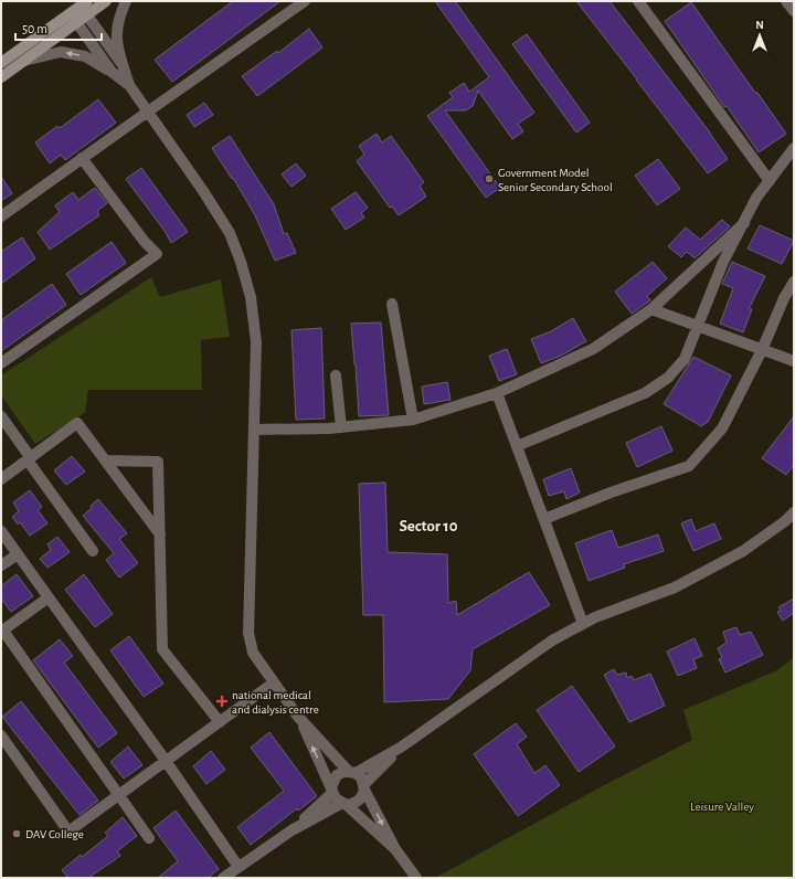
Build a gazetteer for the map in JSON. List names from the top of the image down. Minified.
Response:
{"districts":["Sector 10"],"parks":["Leisure Valley"],"places":{"other":["Government Model Senior Secondary School","DAV College"],"health":["national medical and dialysis centre"]},"scale_bar":"50 m","north":"top"}
